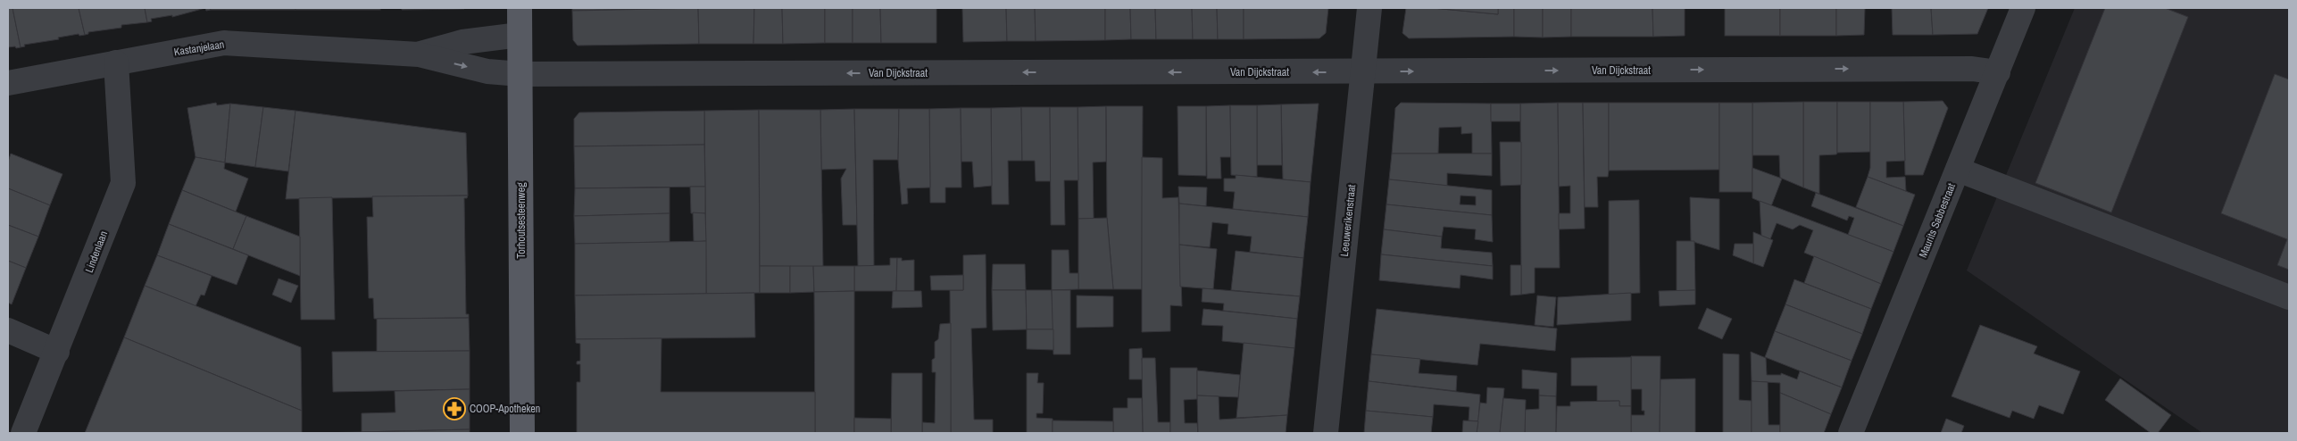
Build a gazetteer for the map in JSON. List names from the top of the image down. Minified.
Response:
{"streets":{"main road":["Torhoutsesteenweg"],"street":["Kastanjelaan","Van Dijckstraat","Leeuwerikenstraat","Maurits Sabbestraat","Lindenlaan"]},"crossings":[["Kastanjelaan","Van Dijckstraat"],["Kastanjelaan","Torhoutsesteenweg"],["Kastanjelaan","Lindenlaan"],["Van Dijckstraat","Torhoutsesteenweg"],["Van Dijckstraat","Leeuwerikenstraat"],["Van Dijckstraat","Maurits Sabbestraat"]],"places":{"pharmacy":["COOP-Apotheken"]}}
